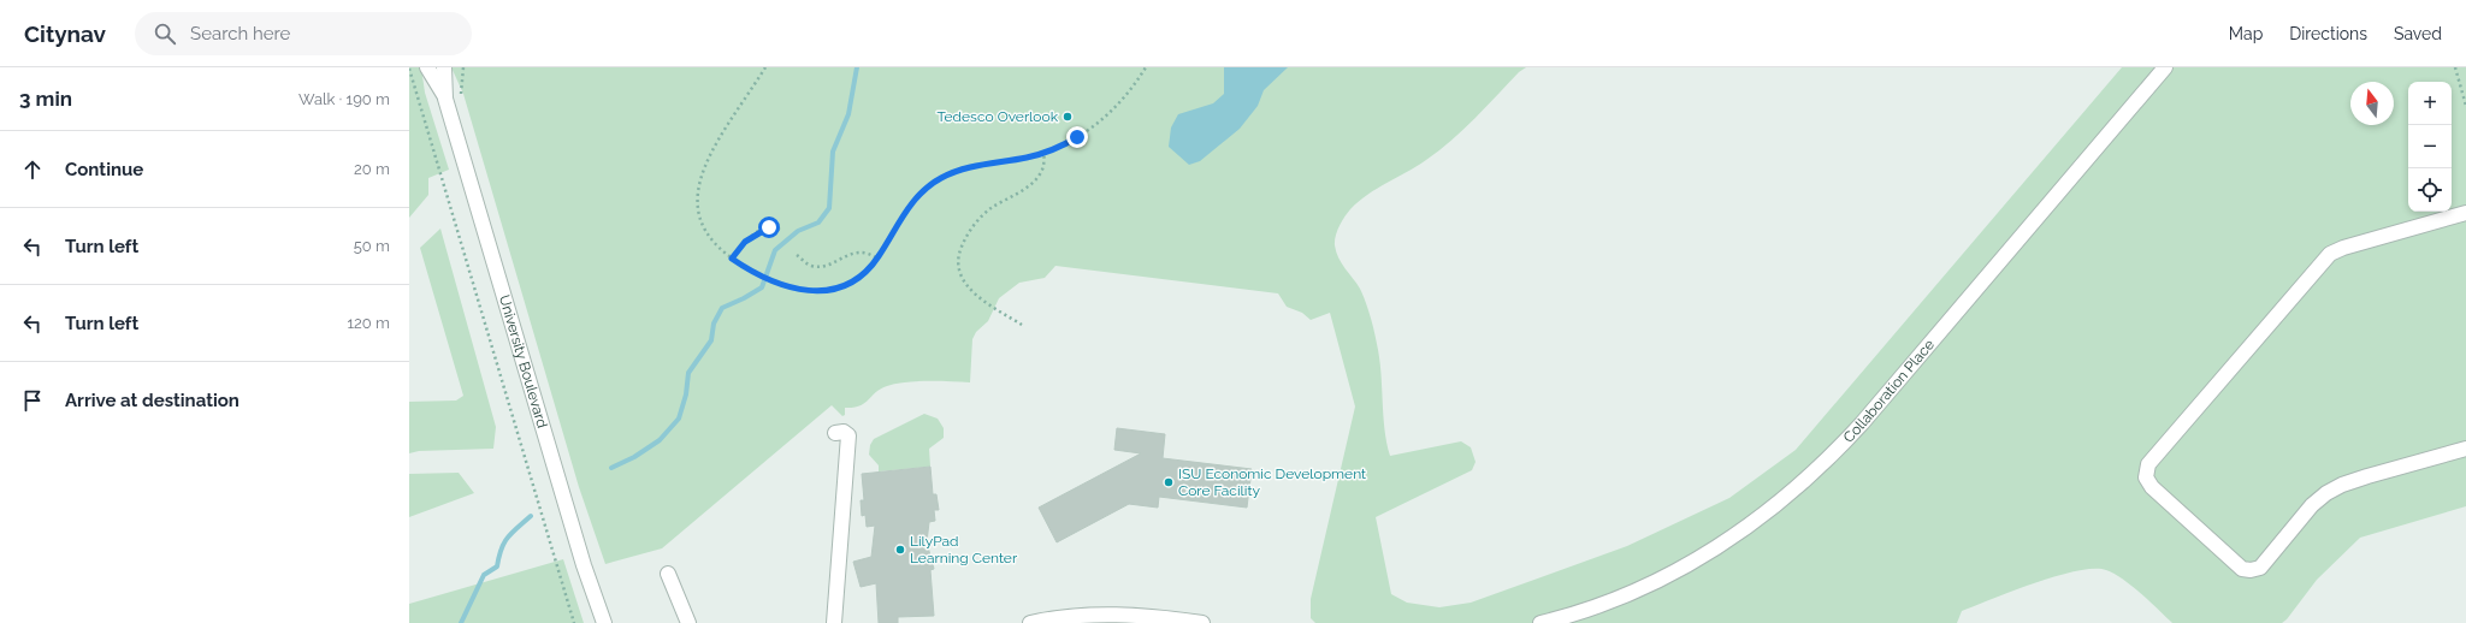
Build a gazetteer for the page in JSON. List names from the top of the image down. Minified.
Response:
{"streets":{"street":["University Boulevard","Collaboration Place"]},"places":["Tedesco Overlook","ISU Economic Development Core Facility","LilyPad Learning Center"],"north":"top","page":{"header":"Citynav","search":"Search here","nav":["Map","Directions","Saved"],"heading":["3 min","Walk · 190 m"],"map_buttons":["+","−"],"list":[["Continue","20 m"],["Turn left","50 m"],["Turn left","120 m"],"Arrive at destination"]}}
